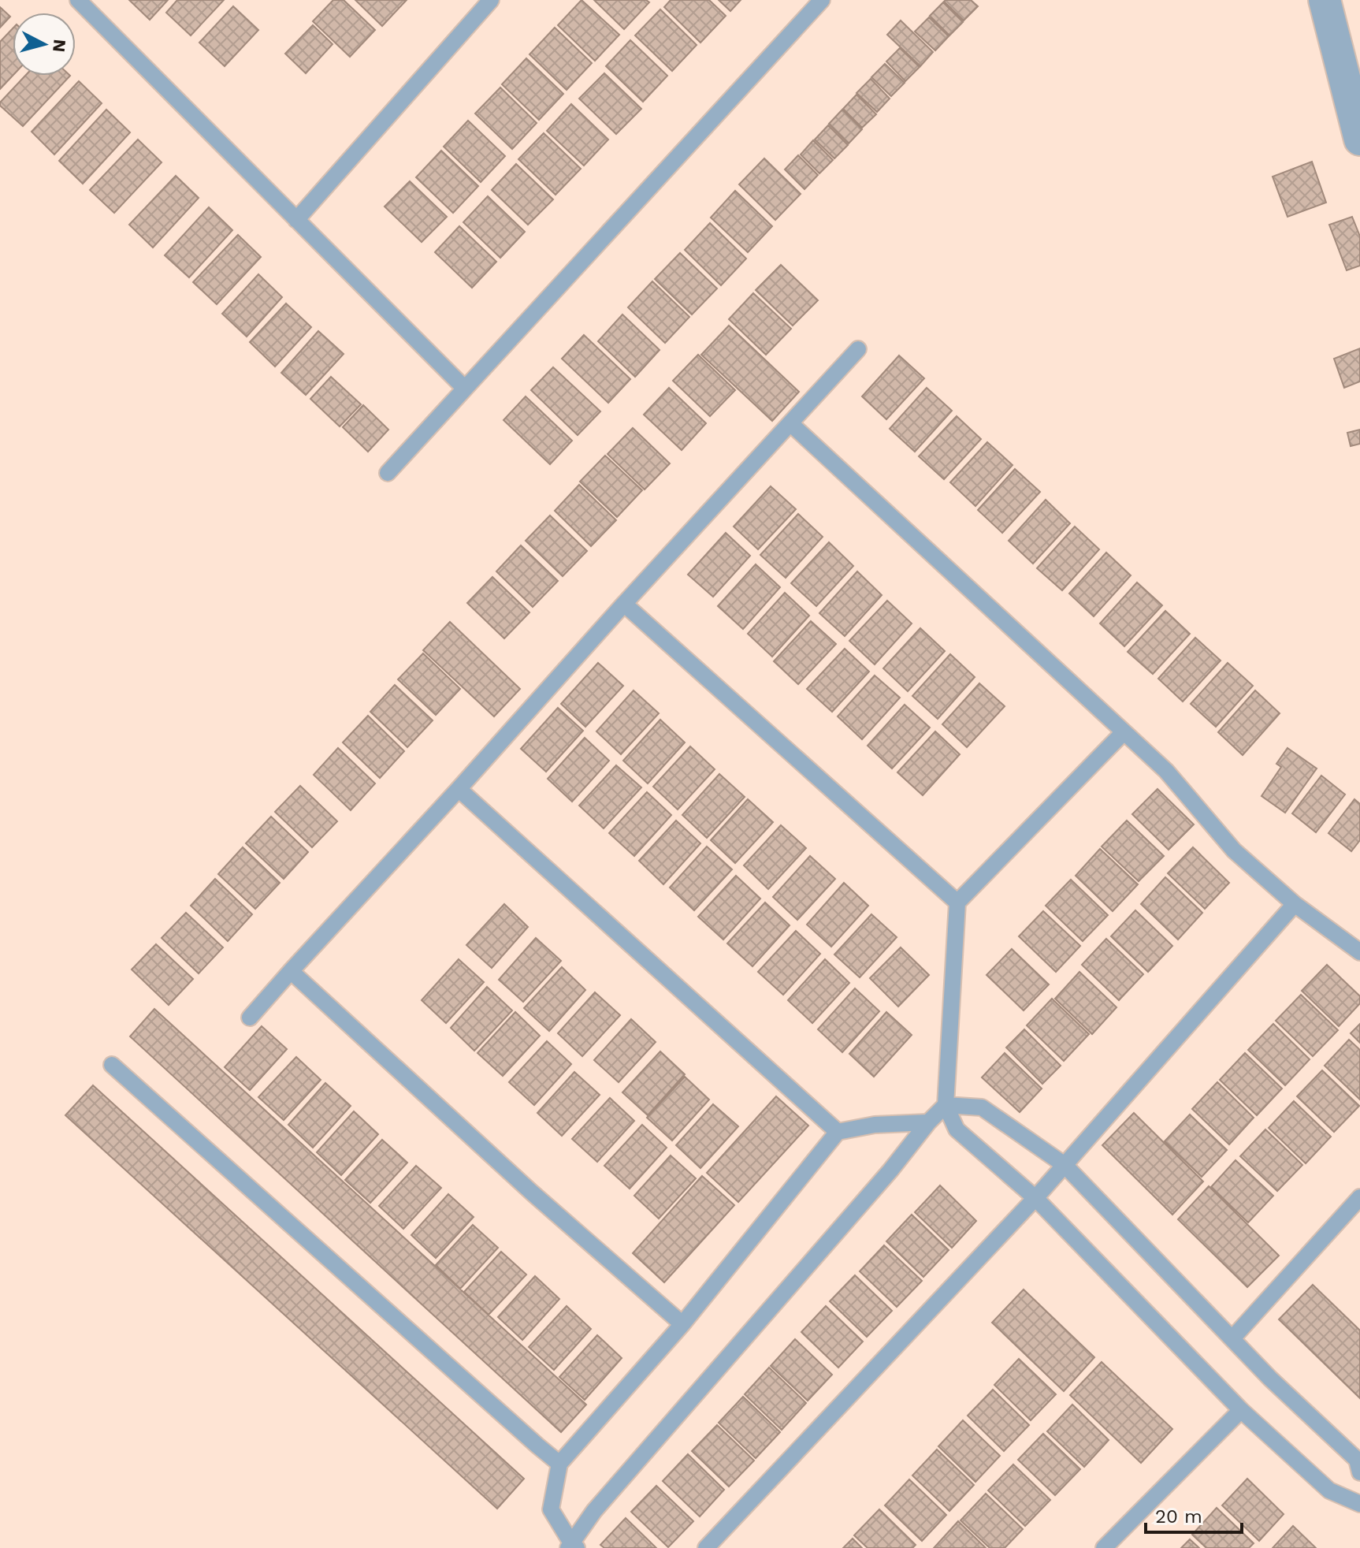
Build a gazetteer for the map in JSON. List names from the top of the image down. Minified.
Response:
{"scale_bar":"20 m","north":"right"}
